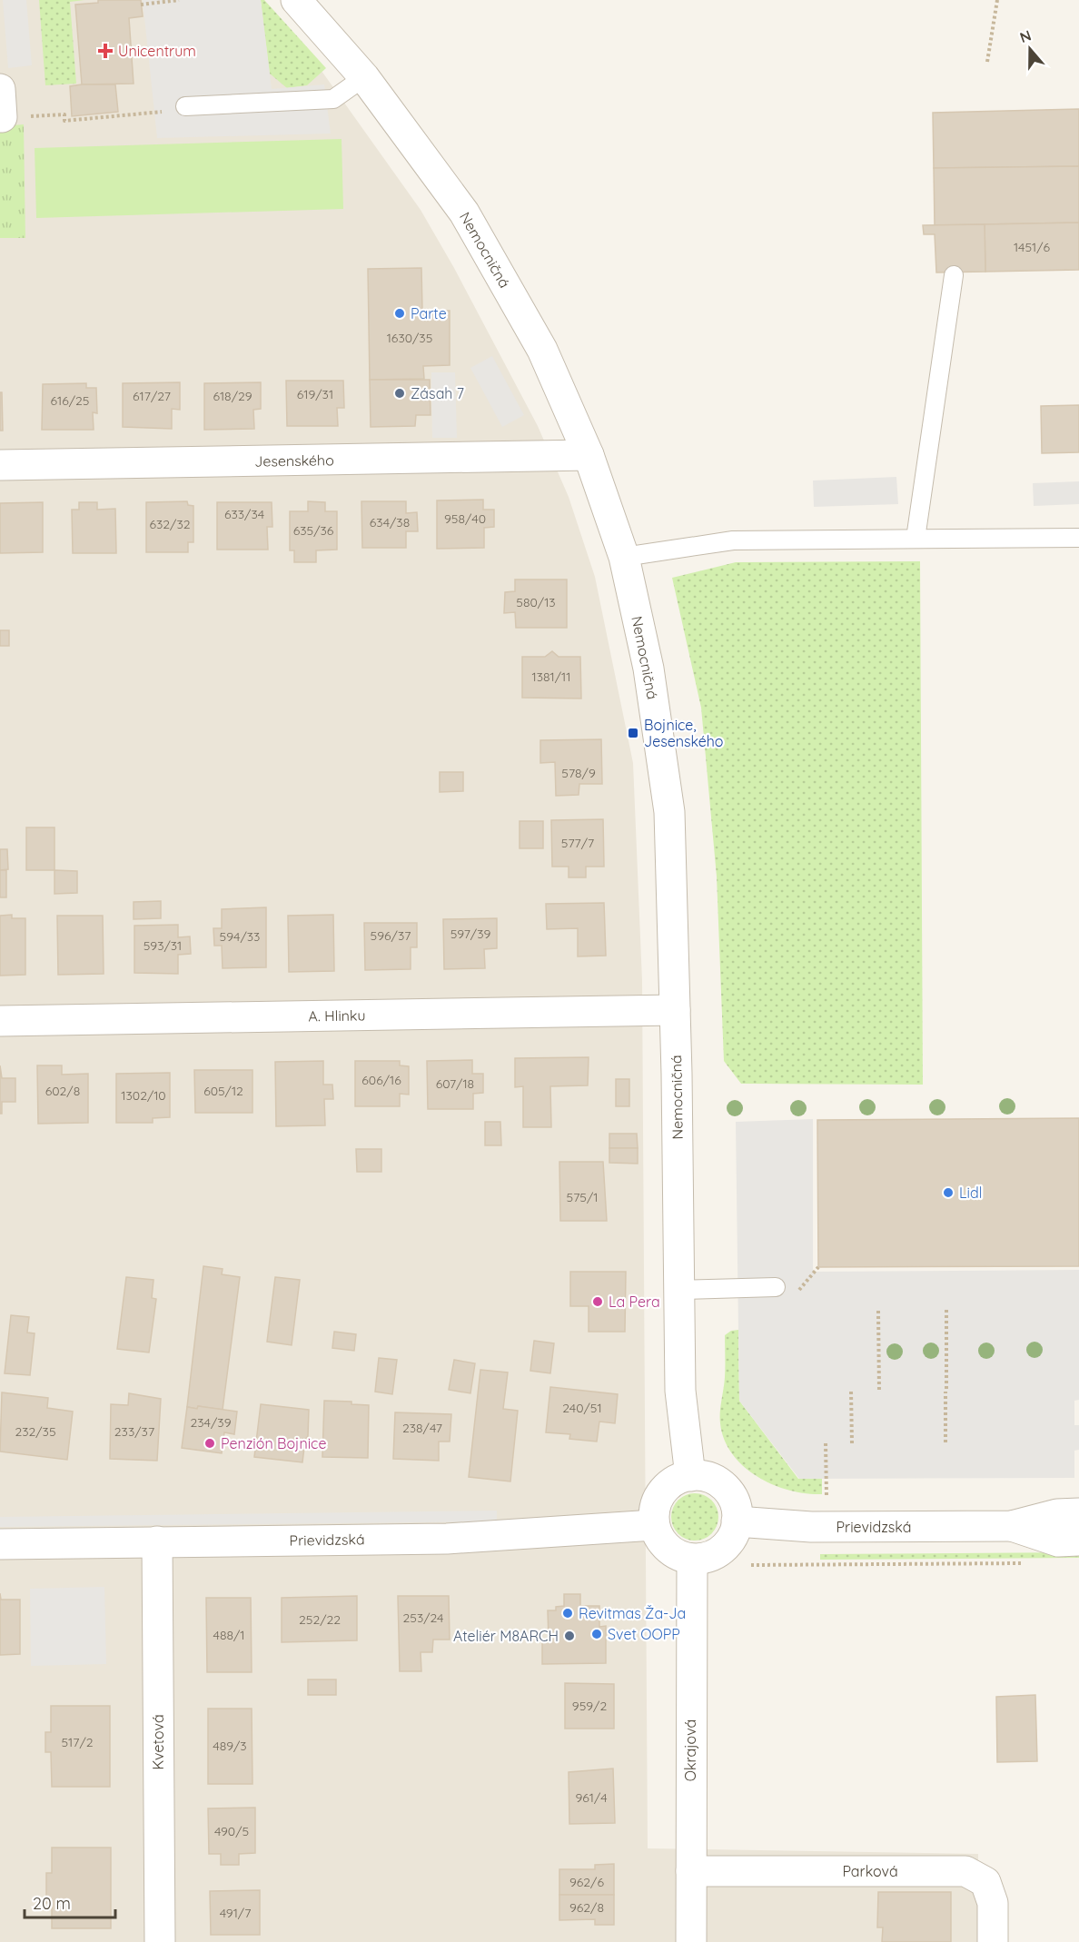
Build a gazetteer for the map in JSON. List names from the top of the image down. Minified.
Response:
{"streets":{"street":["Nemocničná","Jesenského","A. Hlinku","Prievidzská","Kvetová","Okrajová","Parková"]},"crossings":[["Nemocničná","Jesenského"],["Nemocničná","A. Hlinku"],["Nemocničná","Prievidzská"],["Nemocničná","Okrajová"],["Prievidzská","Kvetová"],["Prievidzská","Okrajová"],["Okrajová","Parková"]],"places":{"health":["Unicentrum"],"other":["Parte","Zásah 7","Lidl","La Pera","Penzión Bojnice","Revitmas Ža-Ja","Svet OOPP","Ateliér M8ARCH"],"transit":["Bojnice, Jesenského"]},"house_numbers":["1451/6","1630/35","619/31","617/27","618/29","616/25","633/34","958/40","634/38","632/32","635/36","580/13","1381/11","578/9","577/7","597/39","596/37","594/33","593/31","606/16","607/18","602/8","605/12","1302/10","575/1","240/51","234/39","238/47","232/35","233/37","253/24","252/22","488/1","959/2","517/2","489/3","961/4","490/5","962/6","962/8","491/7"],"scale_bar":"20 m","north":"top"}
